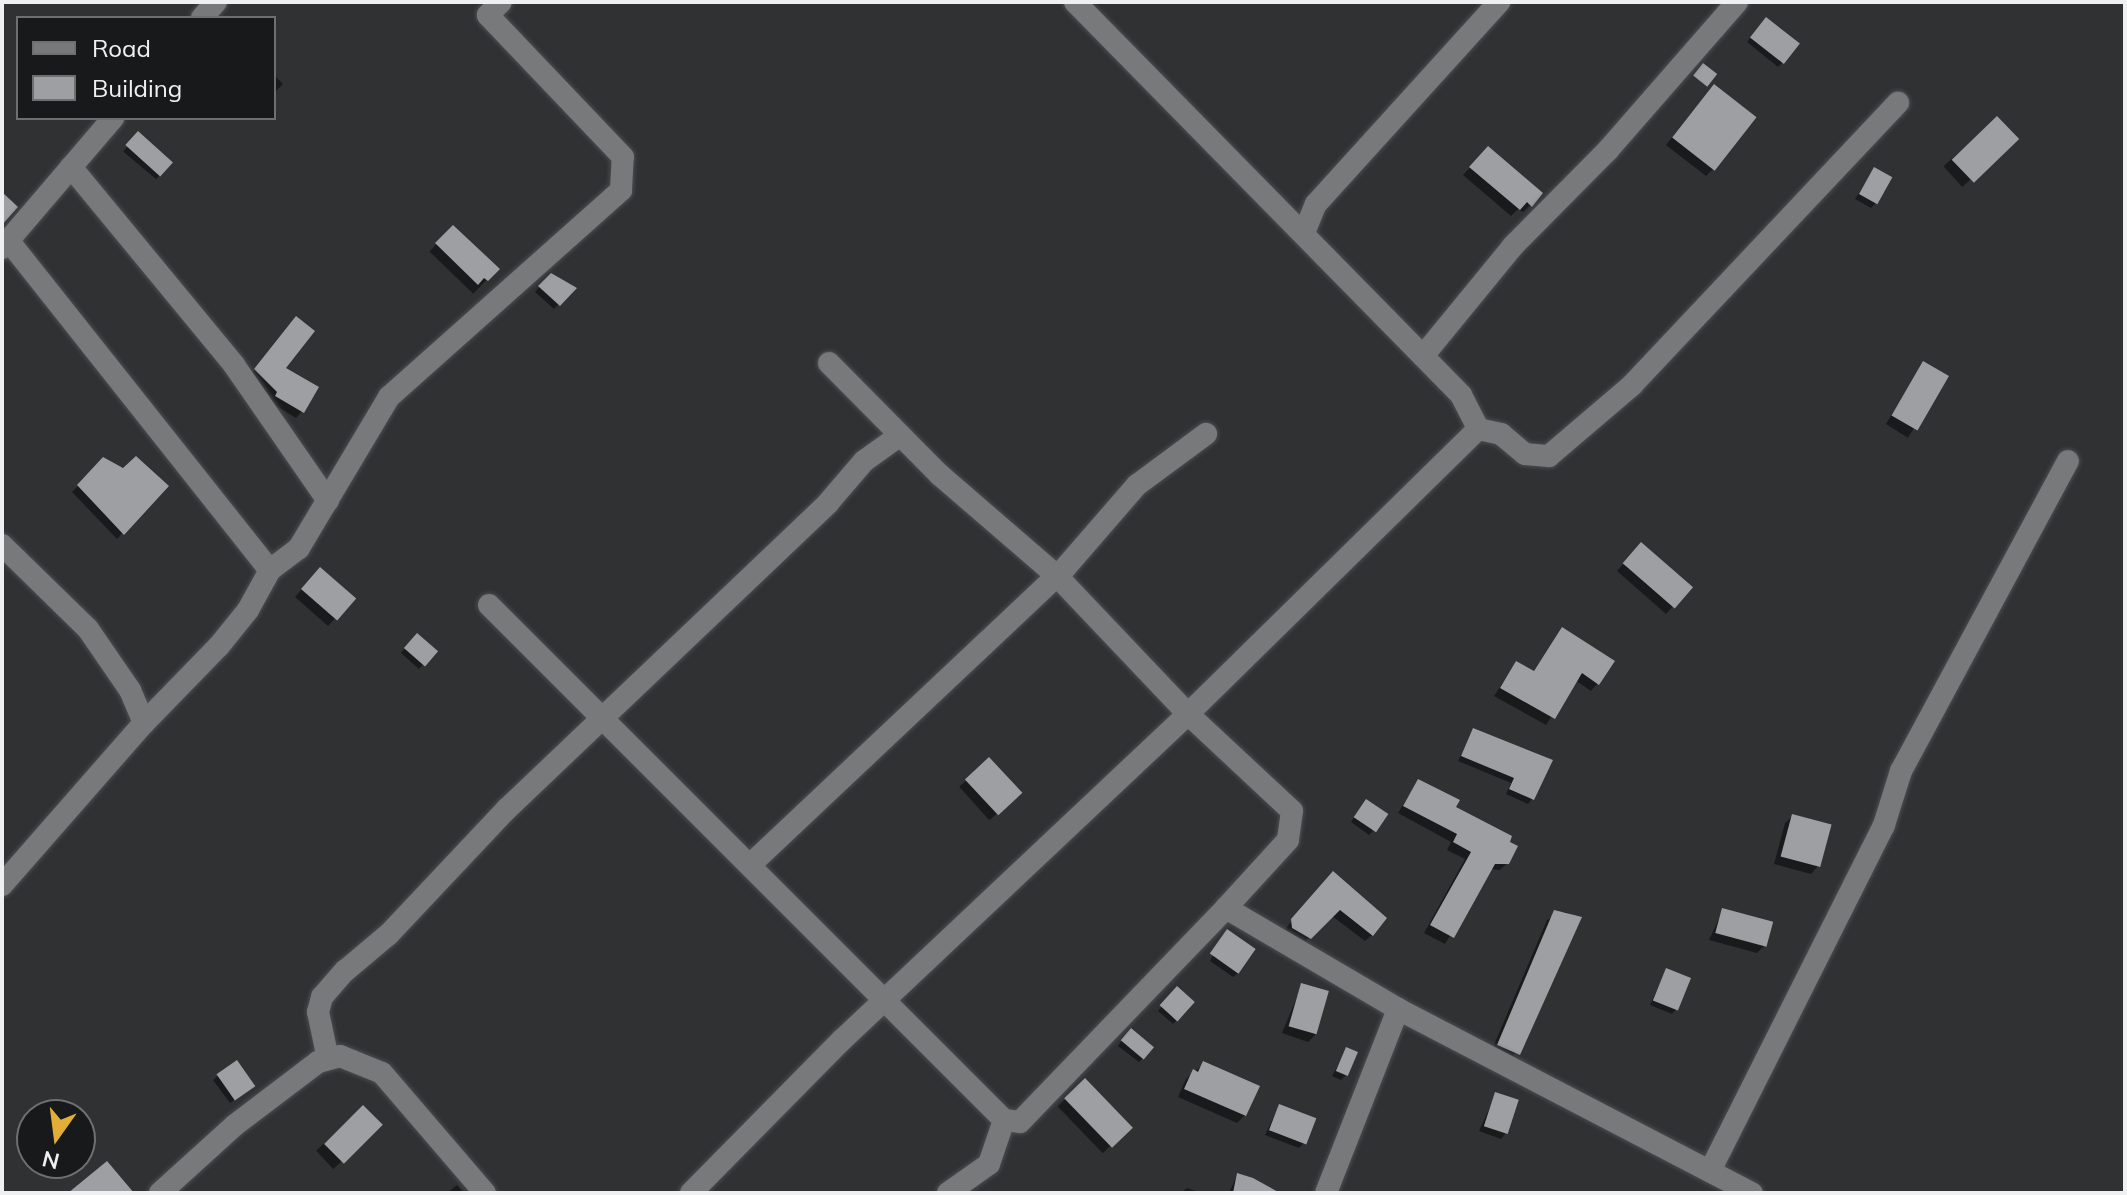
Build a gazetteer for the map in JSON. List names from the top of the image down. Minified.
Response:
{"legend":["Road","Building"],"north":"bottom"}
